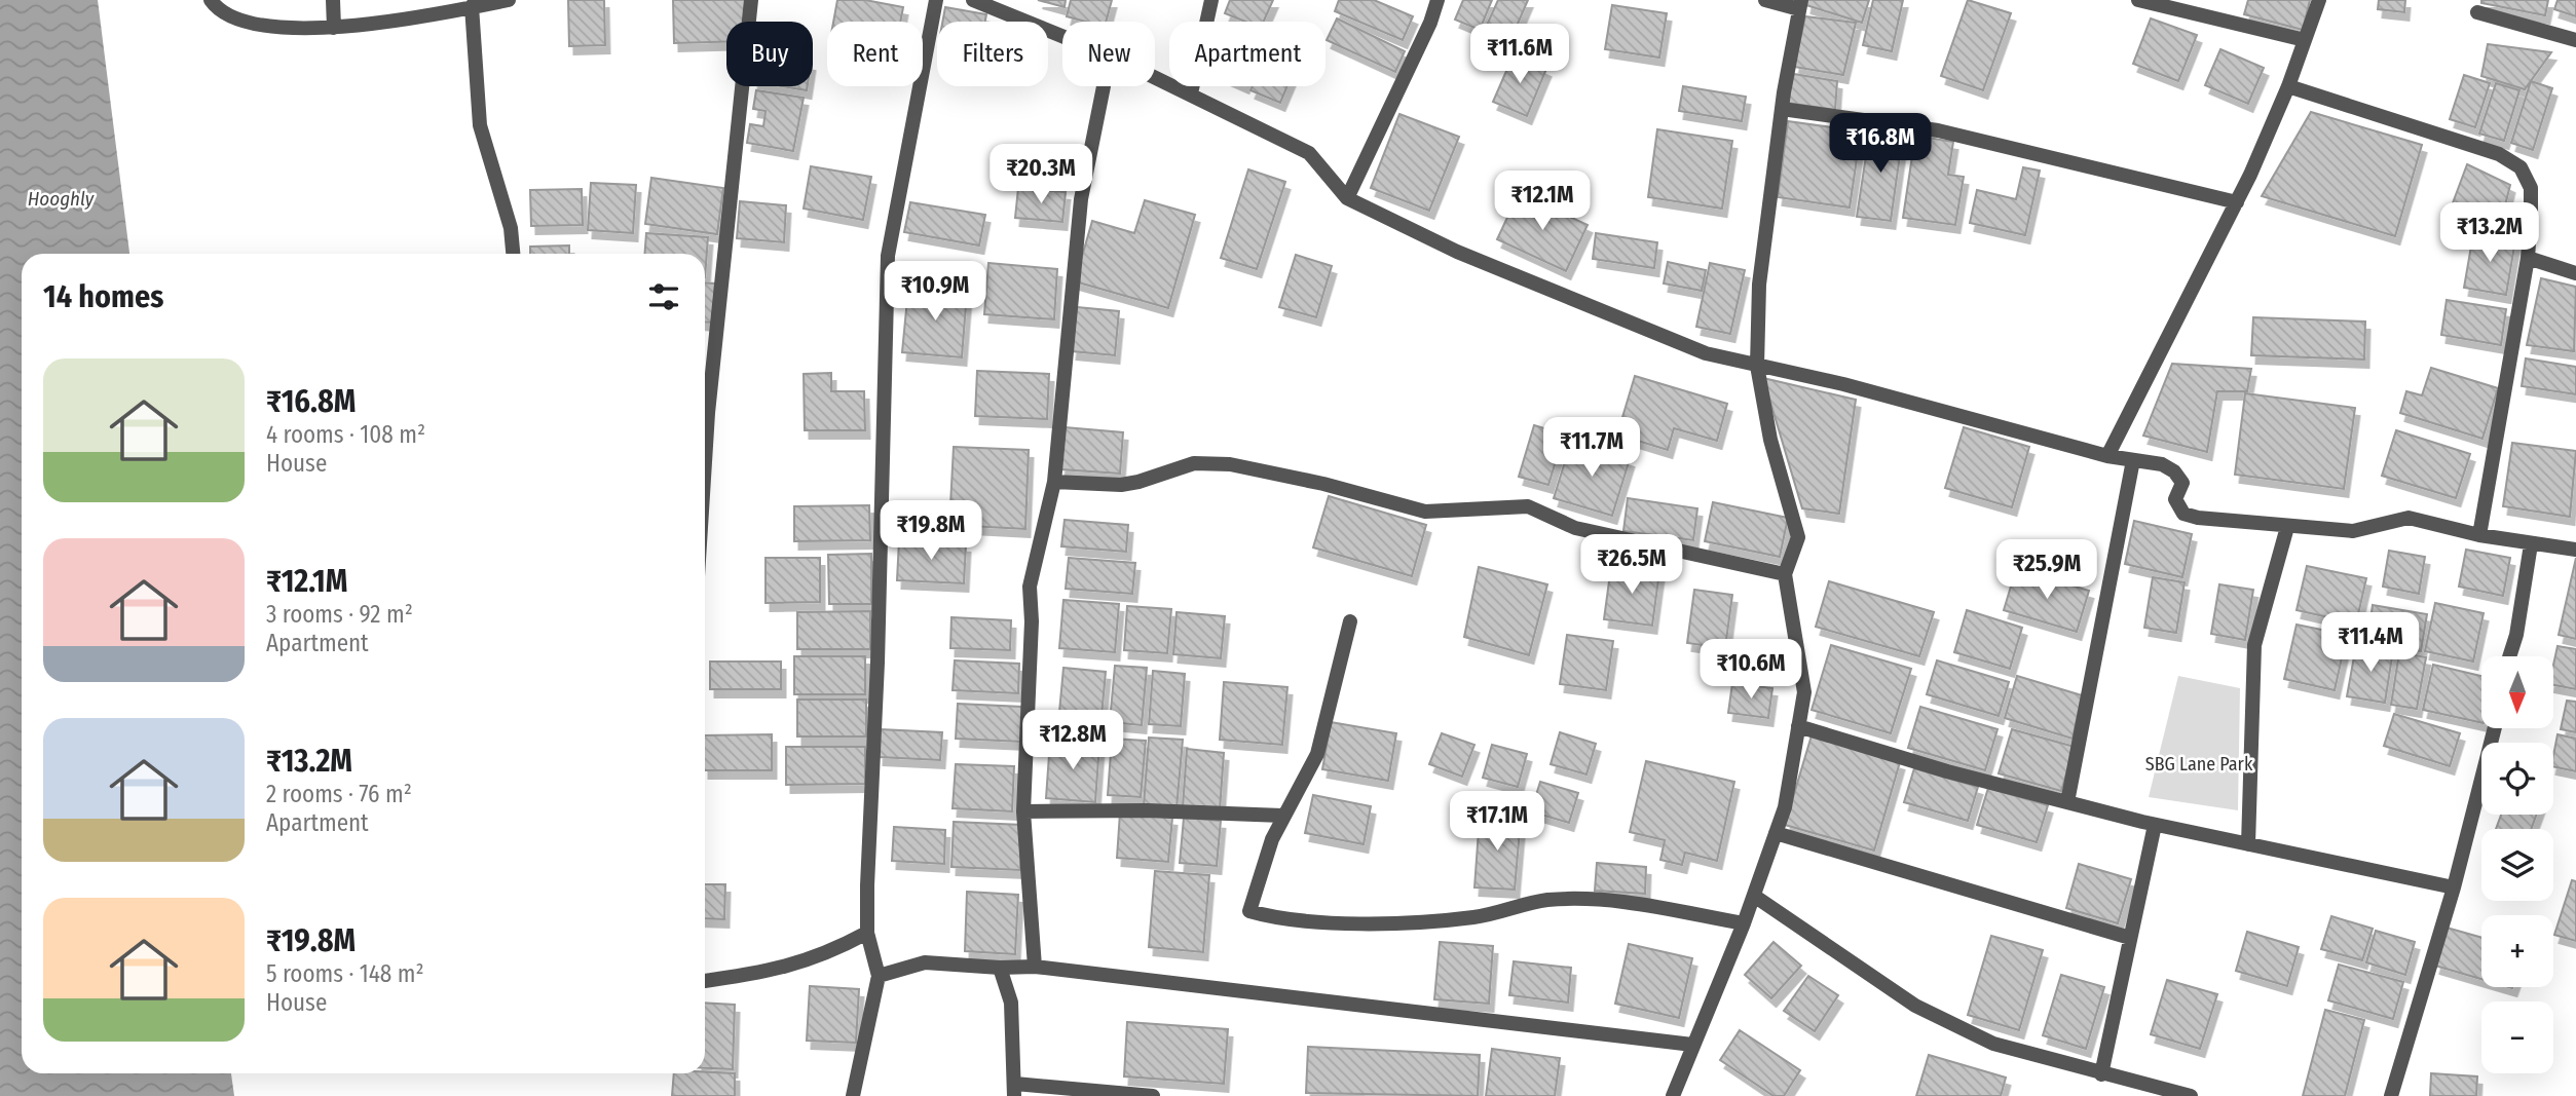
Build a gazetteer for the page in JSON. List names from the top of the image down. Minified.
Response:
{"water":["Hooghly"],"parks":["SBG Lane Park"],"north":"bottom","page":{"chip":["Buy","Rent","Filters","New","Apartment"],"price":["₹11.6M","₹16.8M","₹20.3M","₹12.1M","₹13.2M","₹10.9M","₹11.7M","₹19.8M","₹26.5M","₹25.9M","₹11.4M","₹10.6M","₹12.8M","₹17.1M"],"heading":"14 homes","list":[{"name":"₹16.8M","note":"4 rooms · 108 m² · House"},{"name":"₹12.1M","note":"3 rooms · 92 m² · Apartment"},{"name":"₹13.2M","note":"2 rooms · 76 m² · Apartment"},{"name":"₹19.8M","note":"5 rooms · 148 m² · House"}],"map_buttons":["+","−"]}}
